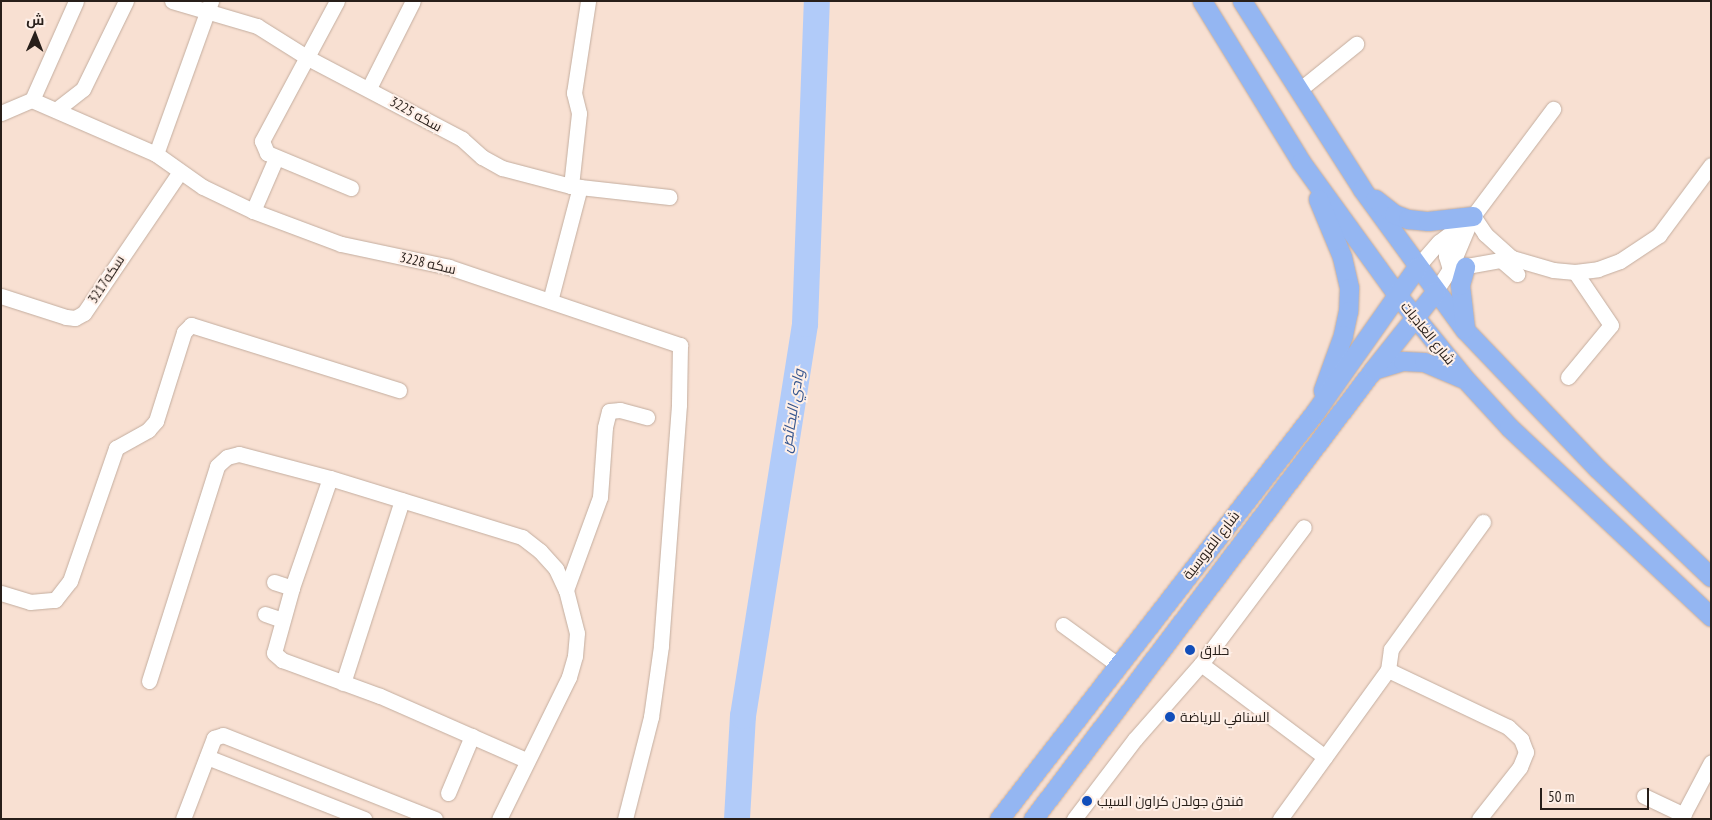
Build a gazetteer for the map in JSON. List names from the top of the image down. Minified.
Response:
{"streets":{"main road":["شارع العاديات","شارع الفروسية"],"street":["سكه 3225","سكه 3228","سكه3217"]},"crossings":[["سكه 3228","سكه3217"],["شارع العاديات","شارع الفروسية"]],"water":["وادي البحائص"],"places":["حلاق","السنافي للرياضة","فندق جولدن كراون السيب"],"scale_bar":"50 m","north":"top"}
